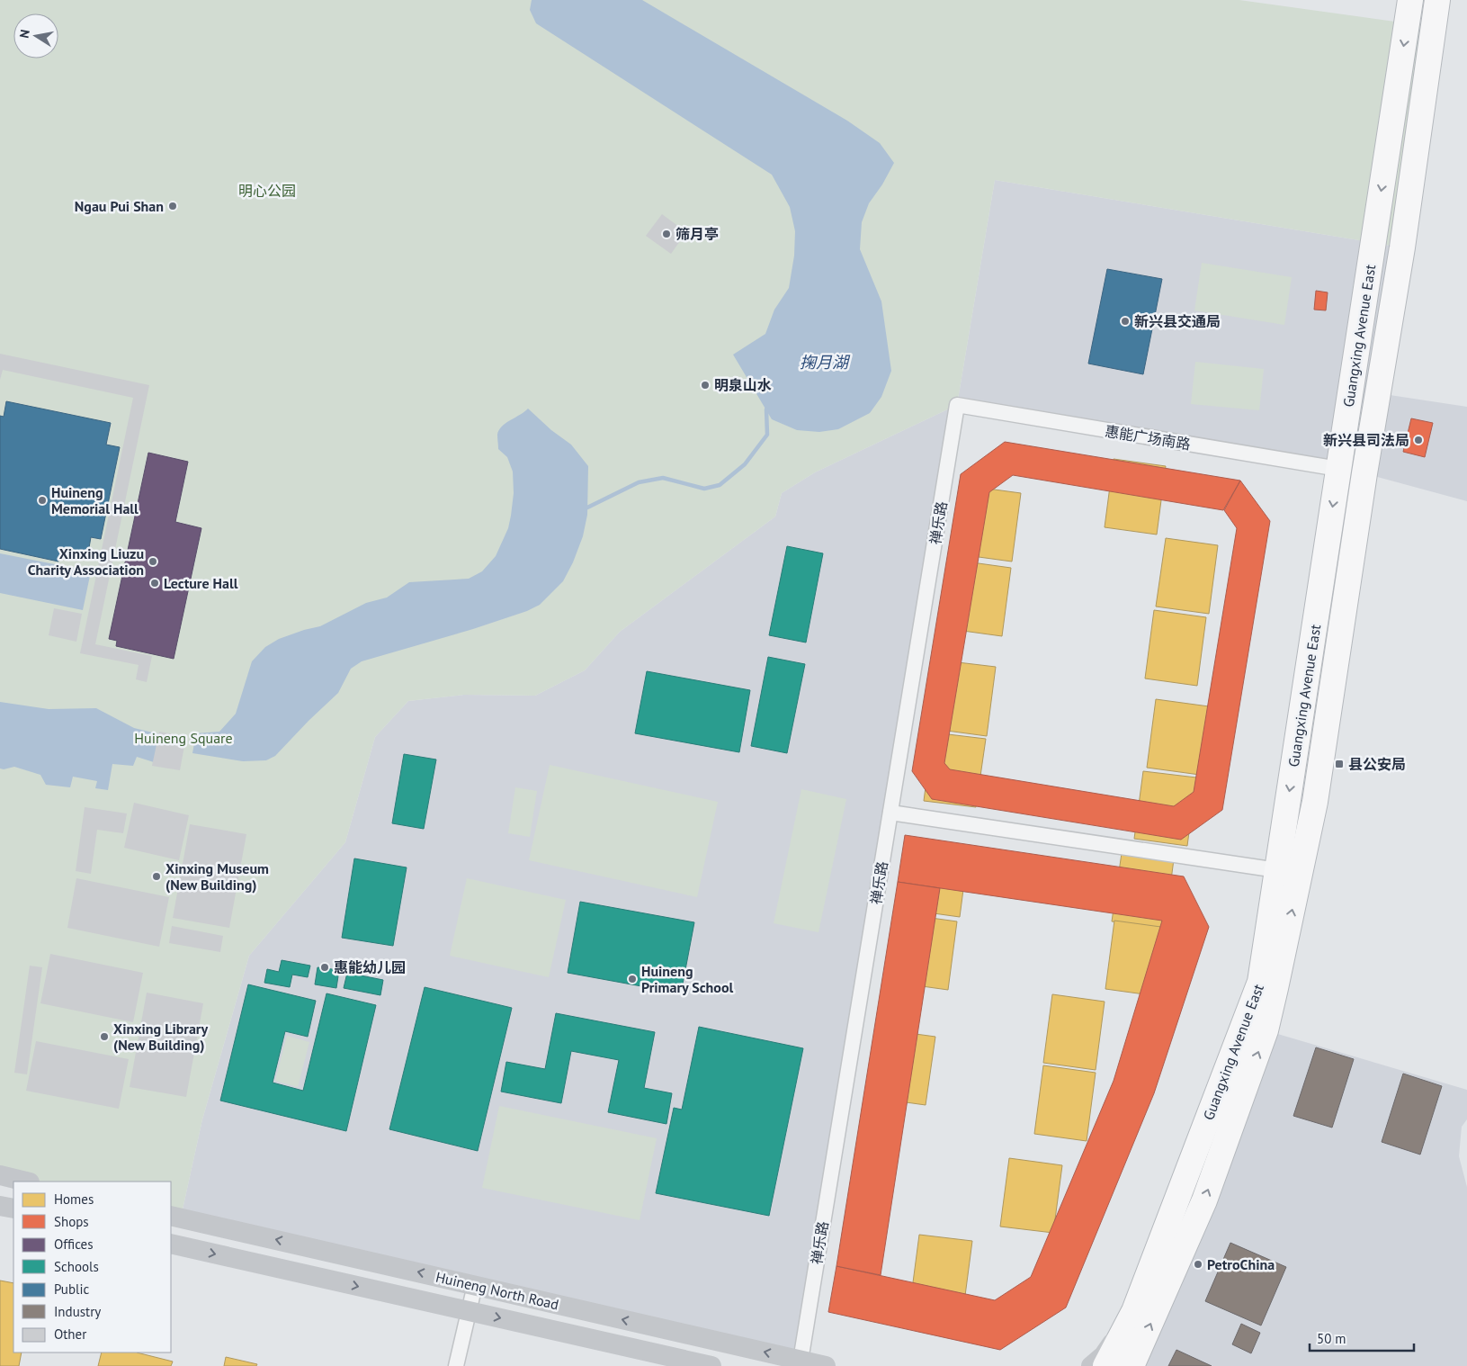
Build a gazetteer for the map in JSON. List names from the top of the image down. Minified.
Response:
{"streets":{"highway":["Guangxing Avenue East"],"street":["惠能广场南路","禅乐路","Huineng North Road"]},"crossings":[["Guangxing Avenue East","惠能广场南路"],["惠能广场南路","禅乐路"],["禅乐路","Huineng North Road"]],"water":["掬月湖"],"parks":["明心公园","Huineng Square"],"places":{"other":["Ngau Pui Shan","筛月亭","新兴县交通局","明泉山水","新兴县司法局","Huineng Memorial Hall","Xinxing Liuzu Charity Association","Lecture Hall","Xinxing Museum (New Building)","惠能幼儿园","Huineng Primary School","Xinxing Library (New Building)","PetroChina"],"transit":["县公安局"]},"legend":["Homes","Shops","Offices","Schools","Public","Industry","Other"],"scale_bar":"50 m","north":"left"}
